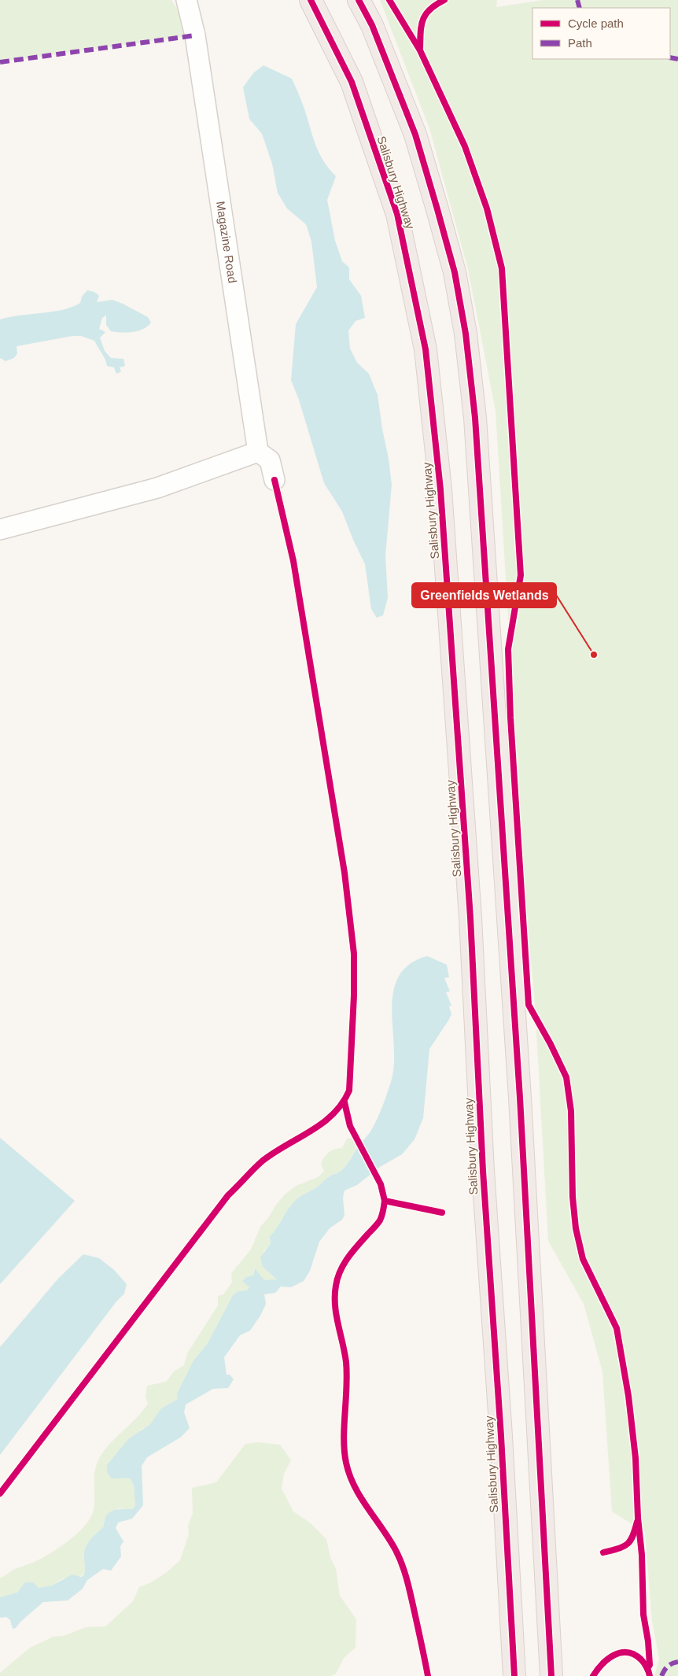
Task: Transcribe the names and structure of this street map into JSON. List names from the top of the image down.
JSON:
{
  "streets": {
    "highway": ["Salisbury Highway"],
    "street": ["Magazine Road"]
  },
  "places": ["Greenfields Wetlands"],
  "legend": ["Cycle path", "Path"]
}
